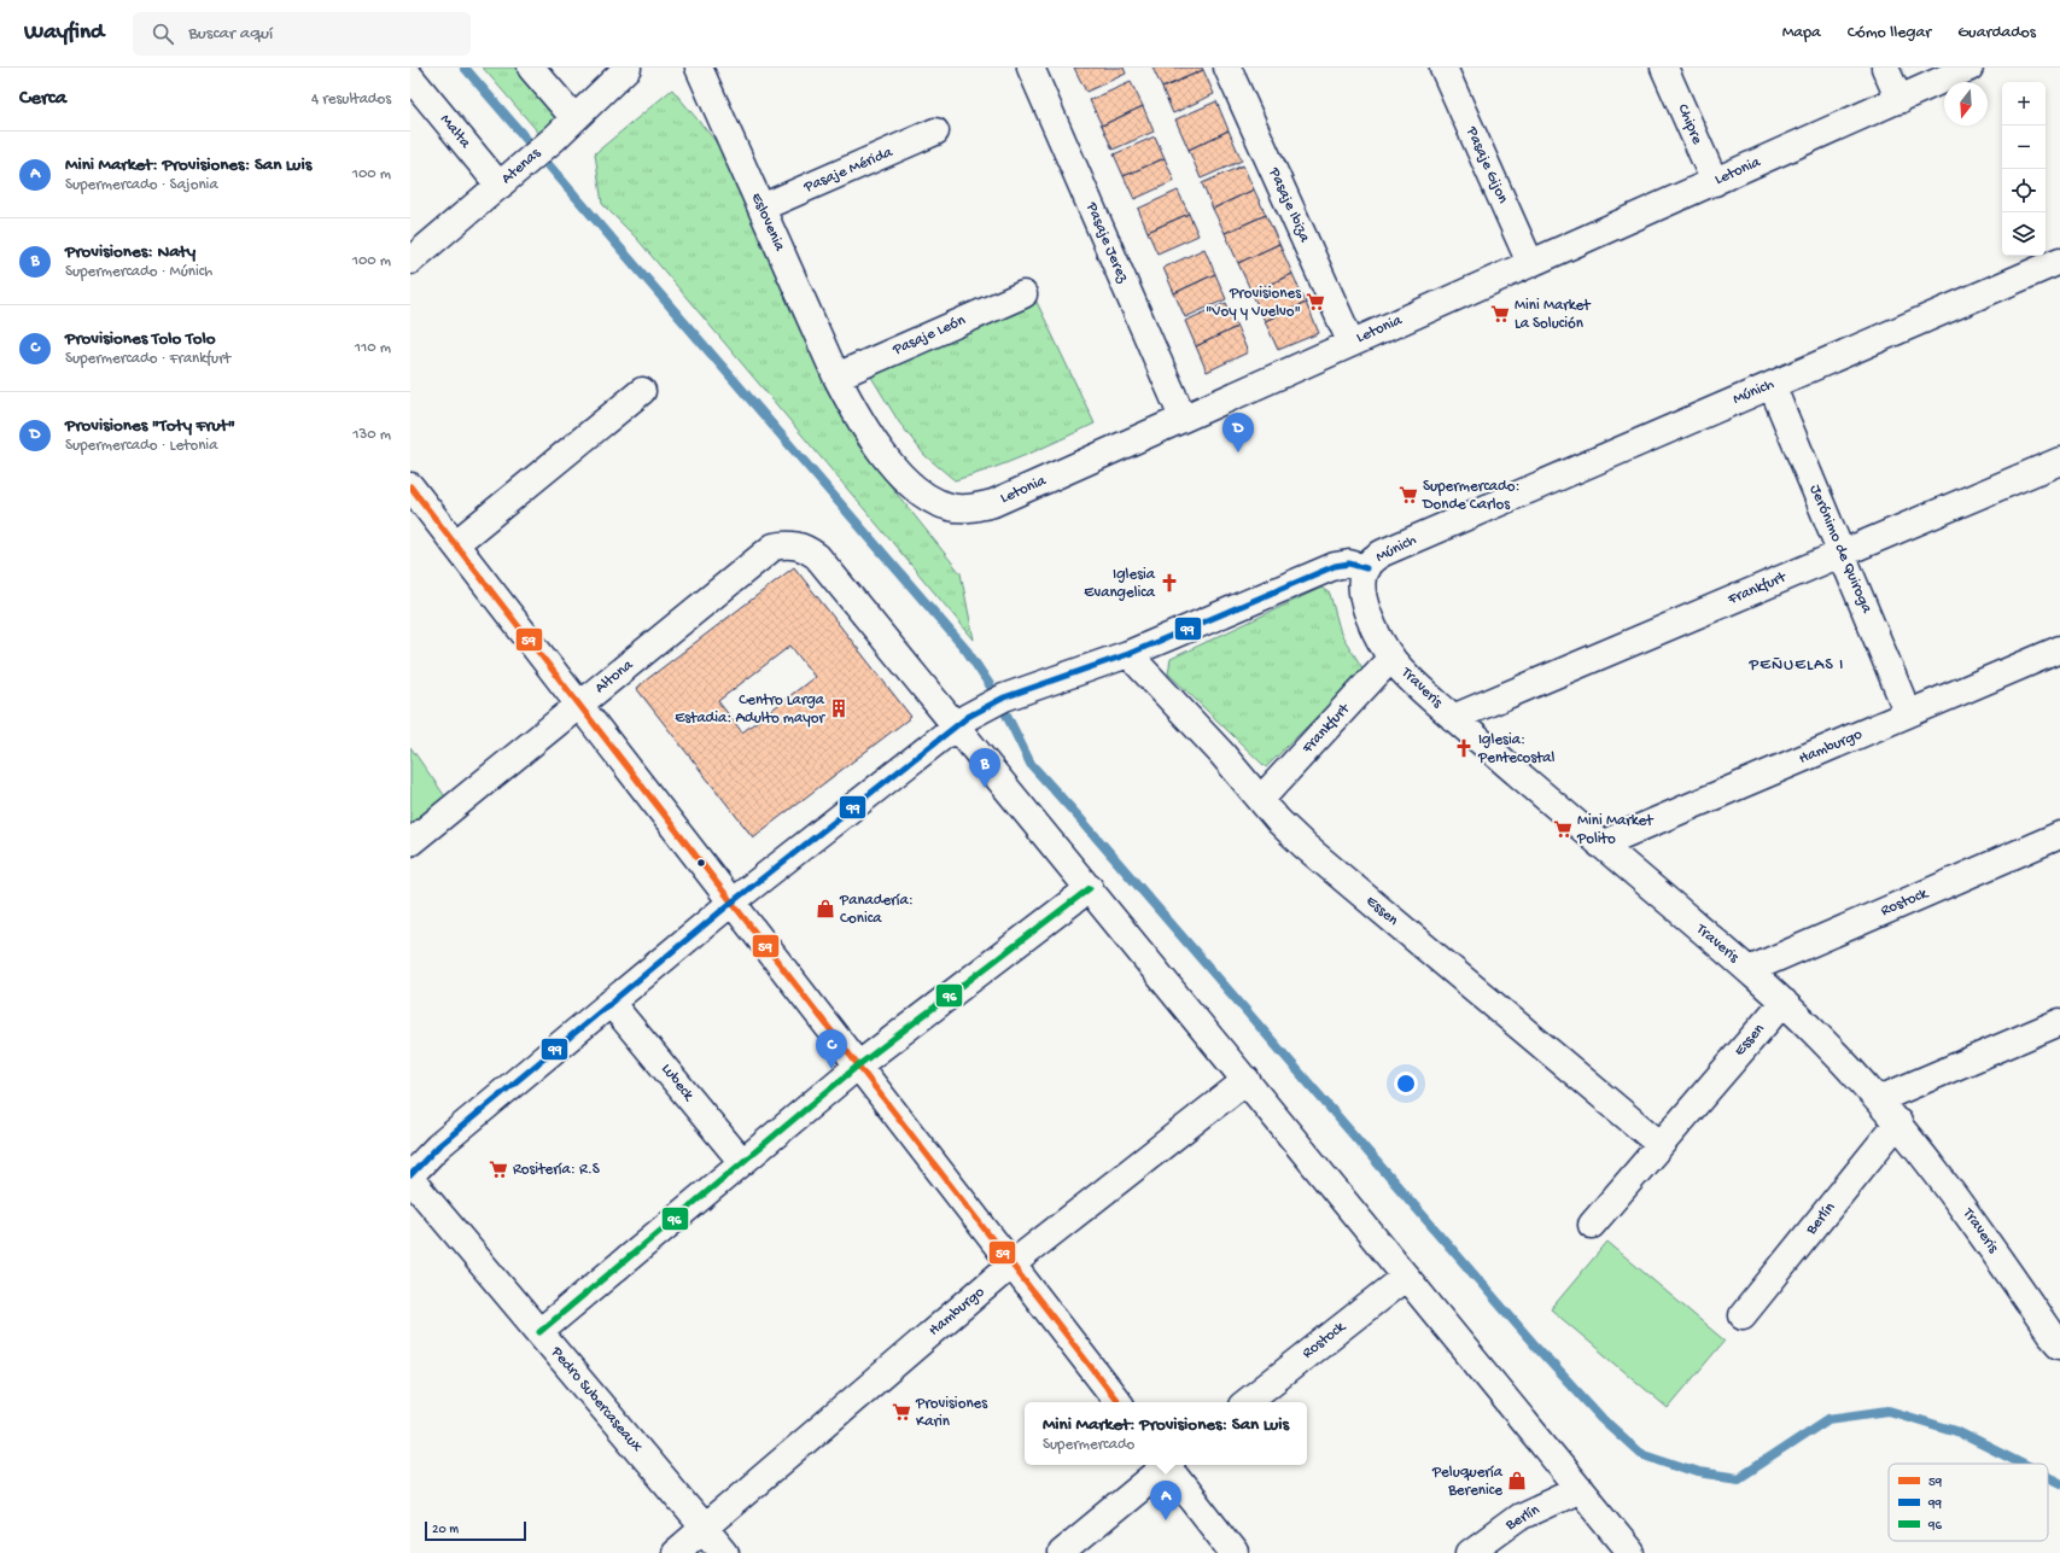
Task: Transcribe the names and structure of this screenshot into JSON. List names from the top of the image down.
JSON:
{
  "streets": {
    "street": [
      "Chipre",
      "Malta",
      "Pasaje Gijon",
      "Atenas",
      "Pasaje Mérida",
      "Letonia",
      "Pasaje Ibiza",
      "Eslovenia",
      "Pasaje Jerez",
      "Pasaje León",
      "Múnich",
      "Jerónimo de Quiroga",
      "Frankfurt",
      "Altona",
      "Traveris",
      "Hamburgo",
      "Rostock",
      "Essen",
      "Lubeck",
      "Berlín",
      "Pedro Subercaseaux"
    ]
  },
  "crossings": [
    ["Chipre", "Letonia"],
    ["Malta", "Atenas"],
    ["Pasaje Gijon", "Letonia"],
    ["Pasaje Mérida", "Eslovenia"],
    ["Letonia", "Pasaje Ibiza"],
    ["Letonia", "Eslovenia"],
    ["Letonia", "Pasaje Jerez"],
    ["Letonia", "Pasaje León"],
    ["Eslovenia", "Pasaje León"],
    ["Múnich", "Jerónimo de Quiroga"],
    ["Múnich", "Altona"],
    ["Múnich", "Traveris"],
    ["Múnich", "Essen"],
    ["Múnich", "Lubeck"],
    ["Múnich", "Pedro Subercaseaux"],
    ["Jerónimo de Quiroga", "Frankfurt"],
    ["Jerónimo de Quiroga", "Hamburgo"],
    ["Frankfurt", "Traveris"],
    ["Frankfurt", "Essen"],
    ["Traveris", "Hamburgo"],
    ["Traveris", "Rostock"],
    ["Traveris", "Essen"],
    ["Traveris", "Berlín"],
    ["Hamburgo", "Pedro Subercaseaux"]
  ],
  "districts": ["PEÑUELAS I"],
  "places": {
    "supermarket": [
      "Provisiones \"Voy y Vuelvo\"",
      "Mini Market La Solución",
      "Supermercado: Donde Carlos",
      "Mini Market Polito",
      "Rositería: R.S",
      "Provisiones Karin"
    ],
    "church": ["Iglesia Evangelica", "Iglesia: Pentecostal"],
    "building": ["Centro Larga Estadia: Adulto mayor"],
    "shop": ["Panadería: Conica", "Peluquería Berenice"]
  },
  "lines": ["transit line 59", "transit line 99", "transit line 96"],
  "legend": ["59", "99", "96"],
  "scale_bar": "20 m",
  "north": "bottom",
  "page": {
    "header": "Wayfind",
    "search": "Buscar aquí",
    "nav": ["Mapa", "Cómo llegar", "Guardados"],
    "heading": ["Cerca", "4 resultados"],
    "map_buttons": ["+", "−"],
    "list": [
      {
        "mark": "A",
        "name": "Mini Market: Provisiones: San Luis",
        "note": "Supermercado · Sajonia",
        "value": "100 m"
      },
      {
        "mark": "B",
        "name": "Provisiones: Naty",
        "note": "Supermercado · Múnich",
        "value": "100 m"
      },
      {
        "mark": "C",
        "name": "Provisiones Tolo Tolo",
        "note": "Supermercado · Frankfurt",
        "value": "110 m"
      },
      {
        "mark": "D",
        "name": "Provisiones \"Toty Frut\"",
        "note": "Supermercado · Letonia",
        "value": "130 m"
      }
    ],
    "pins": [
      "D",
      "B",
      "C",
      "A"
    ],
    "popup": ["Mini Market: Provisiones: San Luis", "Supermercado"],
    "scale": "20 m"
  }
}
